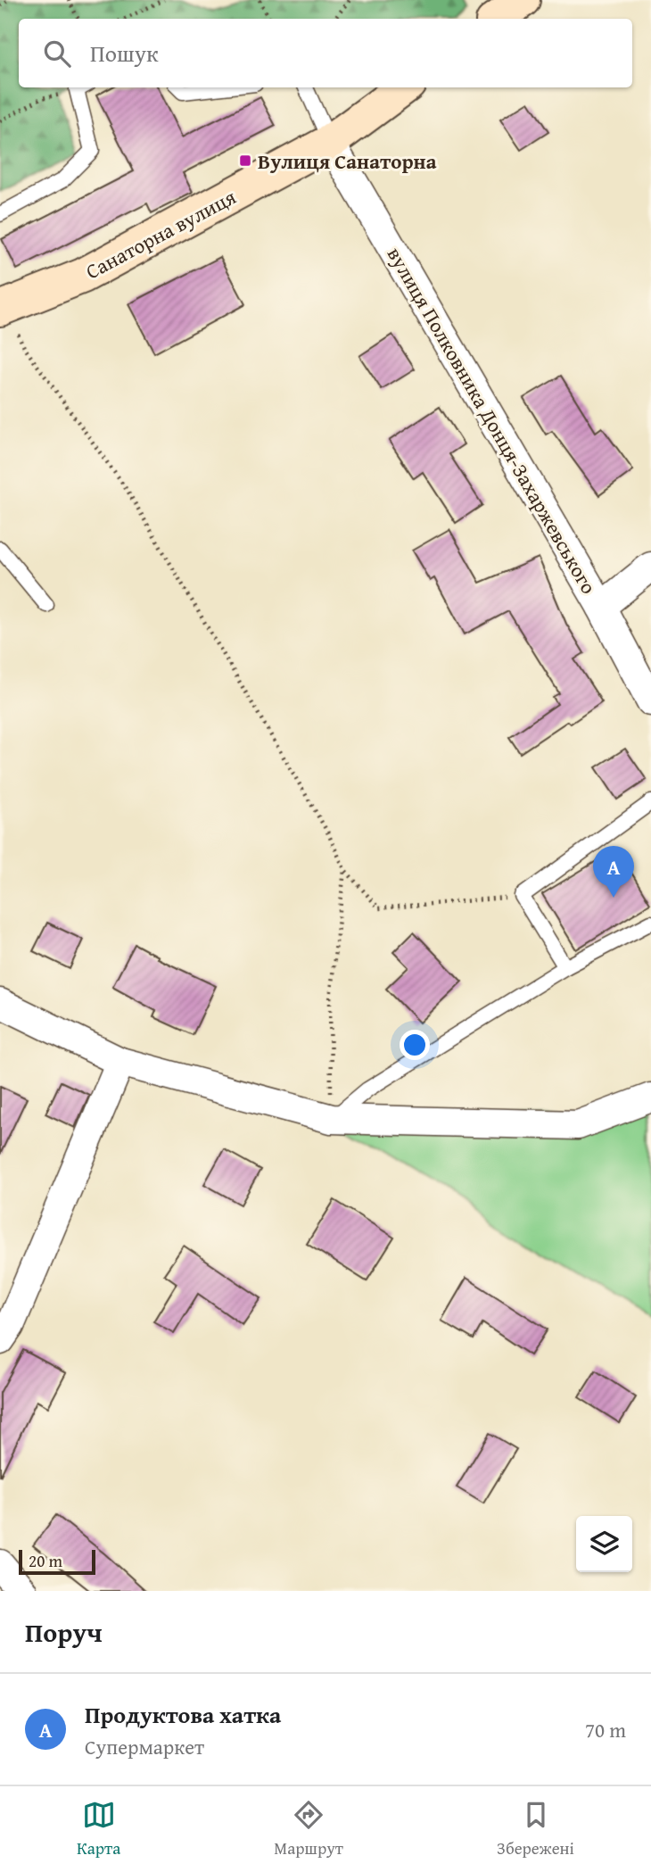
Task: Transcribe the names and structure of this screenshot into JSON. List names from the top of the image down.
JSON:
{
  "streets": {
    "main road": ["Санаторна вулиця"],
    "street": ["вулиця Полковника Донця-Захаржевського"]
  },
  "crossings": [
    ["Санаторна вулиця", "вулиця Полковника Донця-Захаржевського"]
  ],
  "places": {
    "transit": ["Вулиця Санаторна"]
  },
  "scale_bar": "20 m",
  "page": {
    "search": "Пошук",
    "pins": "A",
    "scale": "20 m",
    "heading": "Поруч",
    "list": [
      {
        "mark": "A",
        "name": "Продуктова хатка",
        "note": "Супермаркет",
        "value": "70 m"
      }
    ],
    "nav": ["Карта", "Маршрут", "Збережені"]
  }
}
